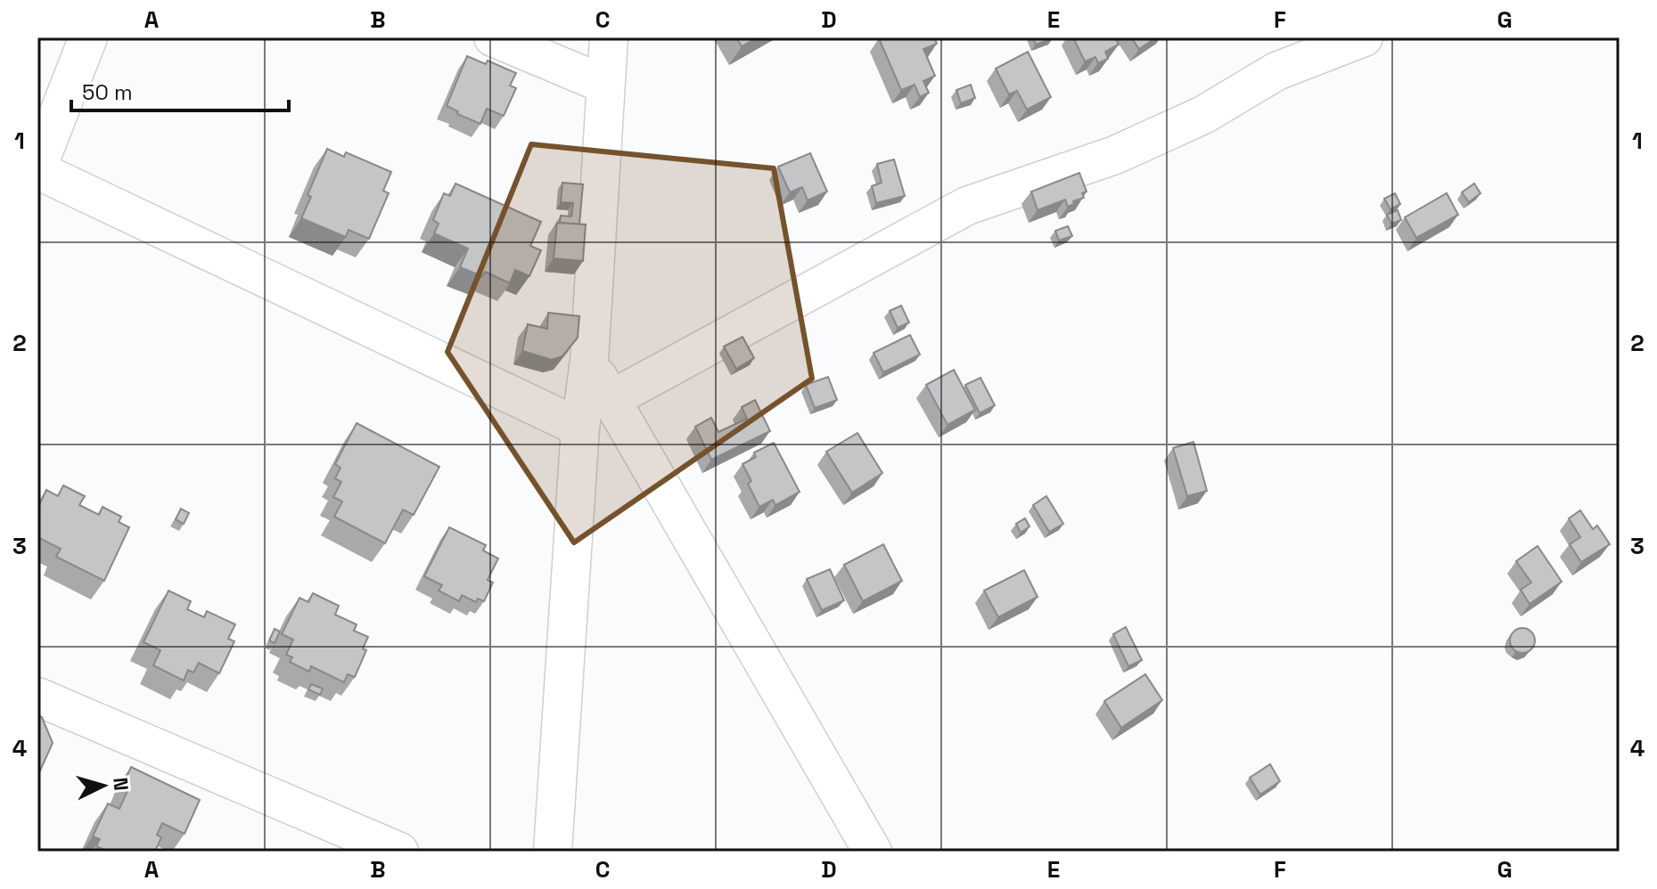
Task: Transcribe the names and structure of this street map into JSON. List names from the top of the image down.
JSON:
{
  "scale_bar": "50 m",
  "north": "right",
  "grid": {
    "columns": [
      "A",
      "B",
      "C",
      "D",
      "E",
      "F",
      "G"
    ],
    "rows": [
      "1",
      "2",
      "3",
      "4"
    ]
  }
}
